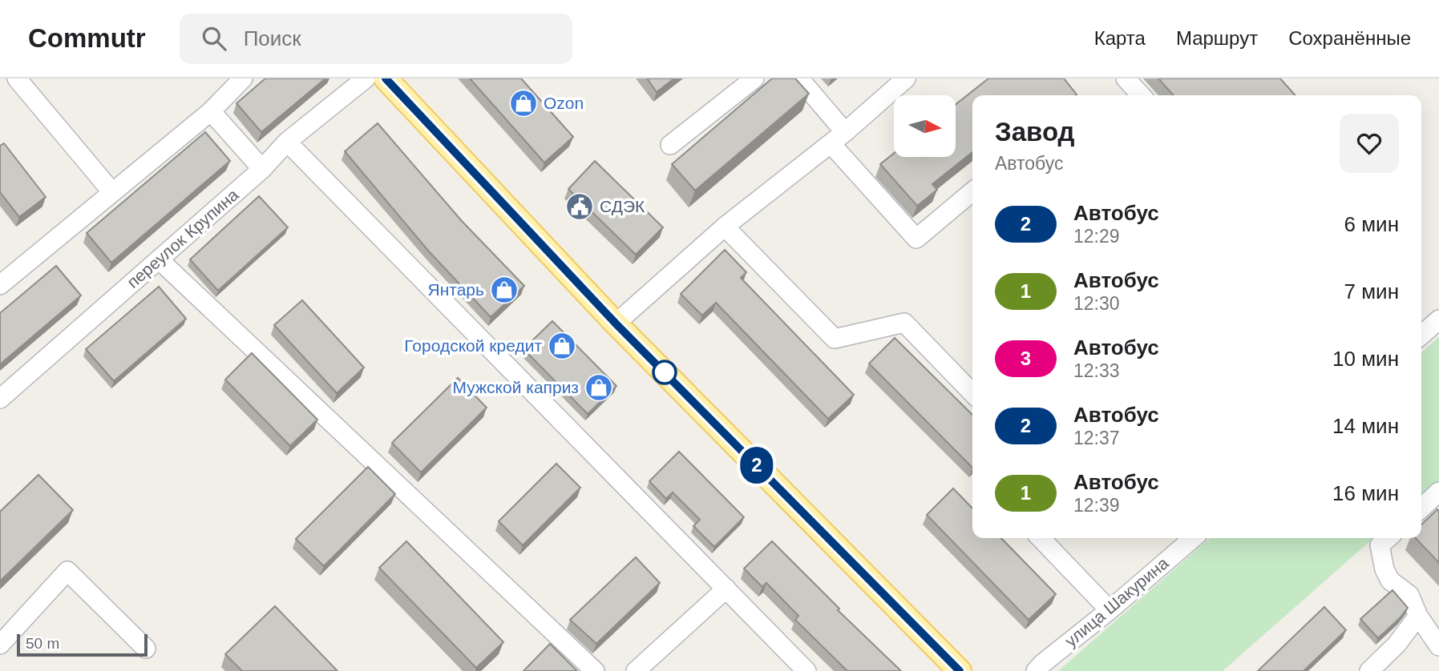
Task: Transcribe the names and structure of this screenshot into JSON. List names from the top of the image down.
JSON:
{
  "streets": {
    "street": ["переулок Крупина", "улица Шакурина"]
  },
  "places": {
    "shop": [
      "Ozon",
      "Янтарь",
      "Городской кредит",
      "Мужской каприз"
    ],
    "public building": ["СДЭК"]
  },
  "lines": ["bus line 2"],
  "scale_bar": "50 m",
  "north": "right",
  "page": {
    "header": "Commutr",
    "search": "Поиск",
    "nav": ["Карта", "Маршрут", "Сохранённые"],
    "on_map": "2",
    "heading": ["Завод", "Автобус"],
    "list": [
      {
        "mark": "2",
        "name": "Автобус",
        "note": "12:29",
        "value": "6 мин"
      },
      {
        "mark": "1",
        "name": "Автобус",
        "note": "12:30",
        "value": "7 мин"
      },
      {
        "mark": "3",
        "name": "Автобус",
        "note": "12:33",
        "value": "10 мин"
      },
      {
        "mark": "2",
        "name": "Автобус",
        "note": "12:37",
        "value": "14 мин"
      },
      {
        "mark": "1",
        "name": "Автобус",
        "note": "12:39",
        "value": "16 мин"
      }
    ],
    "scale": "50 m"
  }
}
